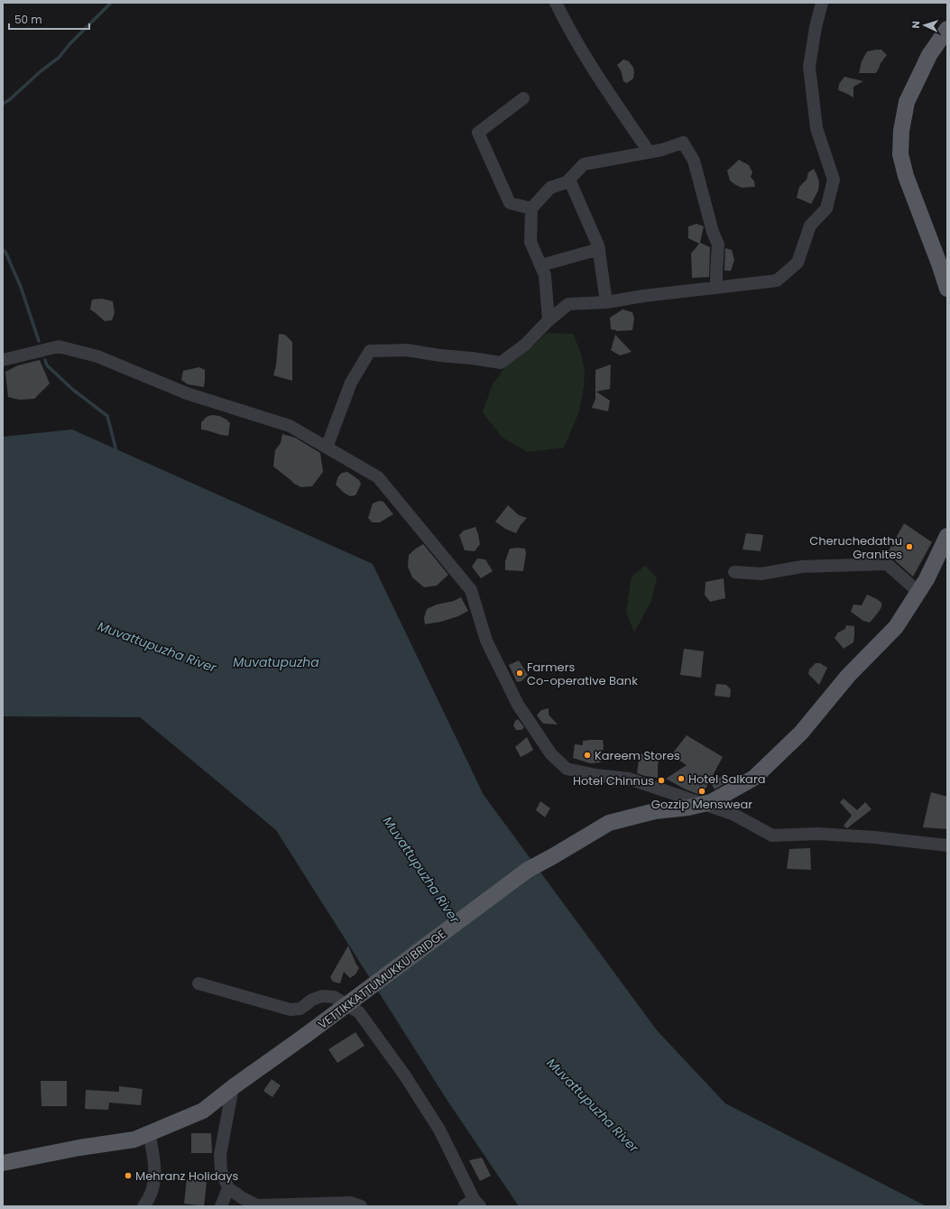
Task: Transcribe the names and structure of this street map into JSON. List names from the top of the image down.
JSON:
{
  "streets": {
    "main road": ["VETTIKKATTUMUKKU BRIDGE"]
  },
  "water": ["Muvattupuzha River", "Muvatupuzha"],
  "places": [
    "Cheruchedathu Granites",
    "Farmers Co-operative Bank",
    "Kareem Stores",
    "Hotel Salkara",
    "Hotel Chinnus",
    "Gozzip Menswear",
    "Mehranz Holidays"
  ],
  "scale_bar": "50 m",
  "north": "left"
}
